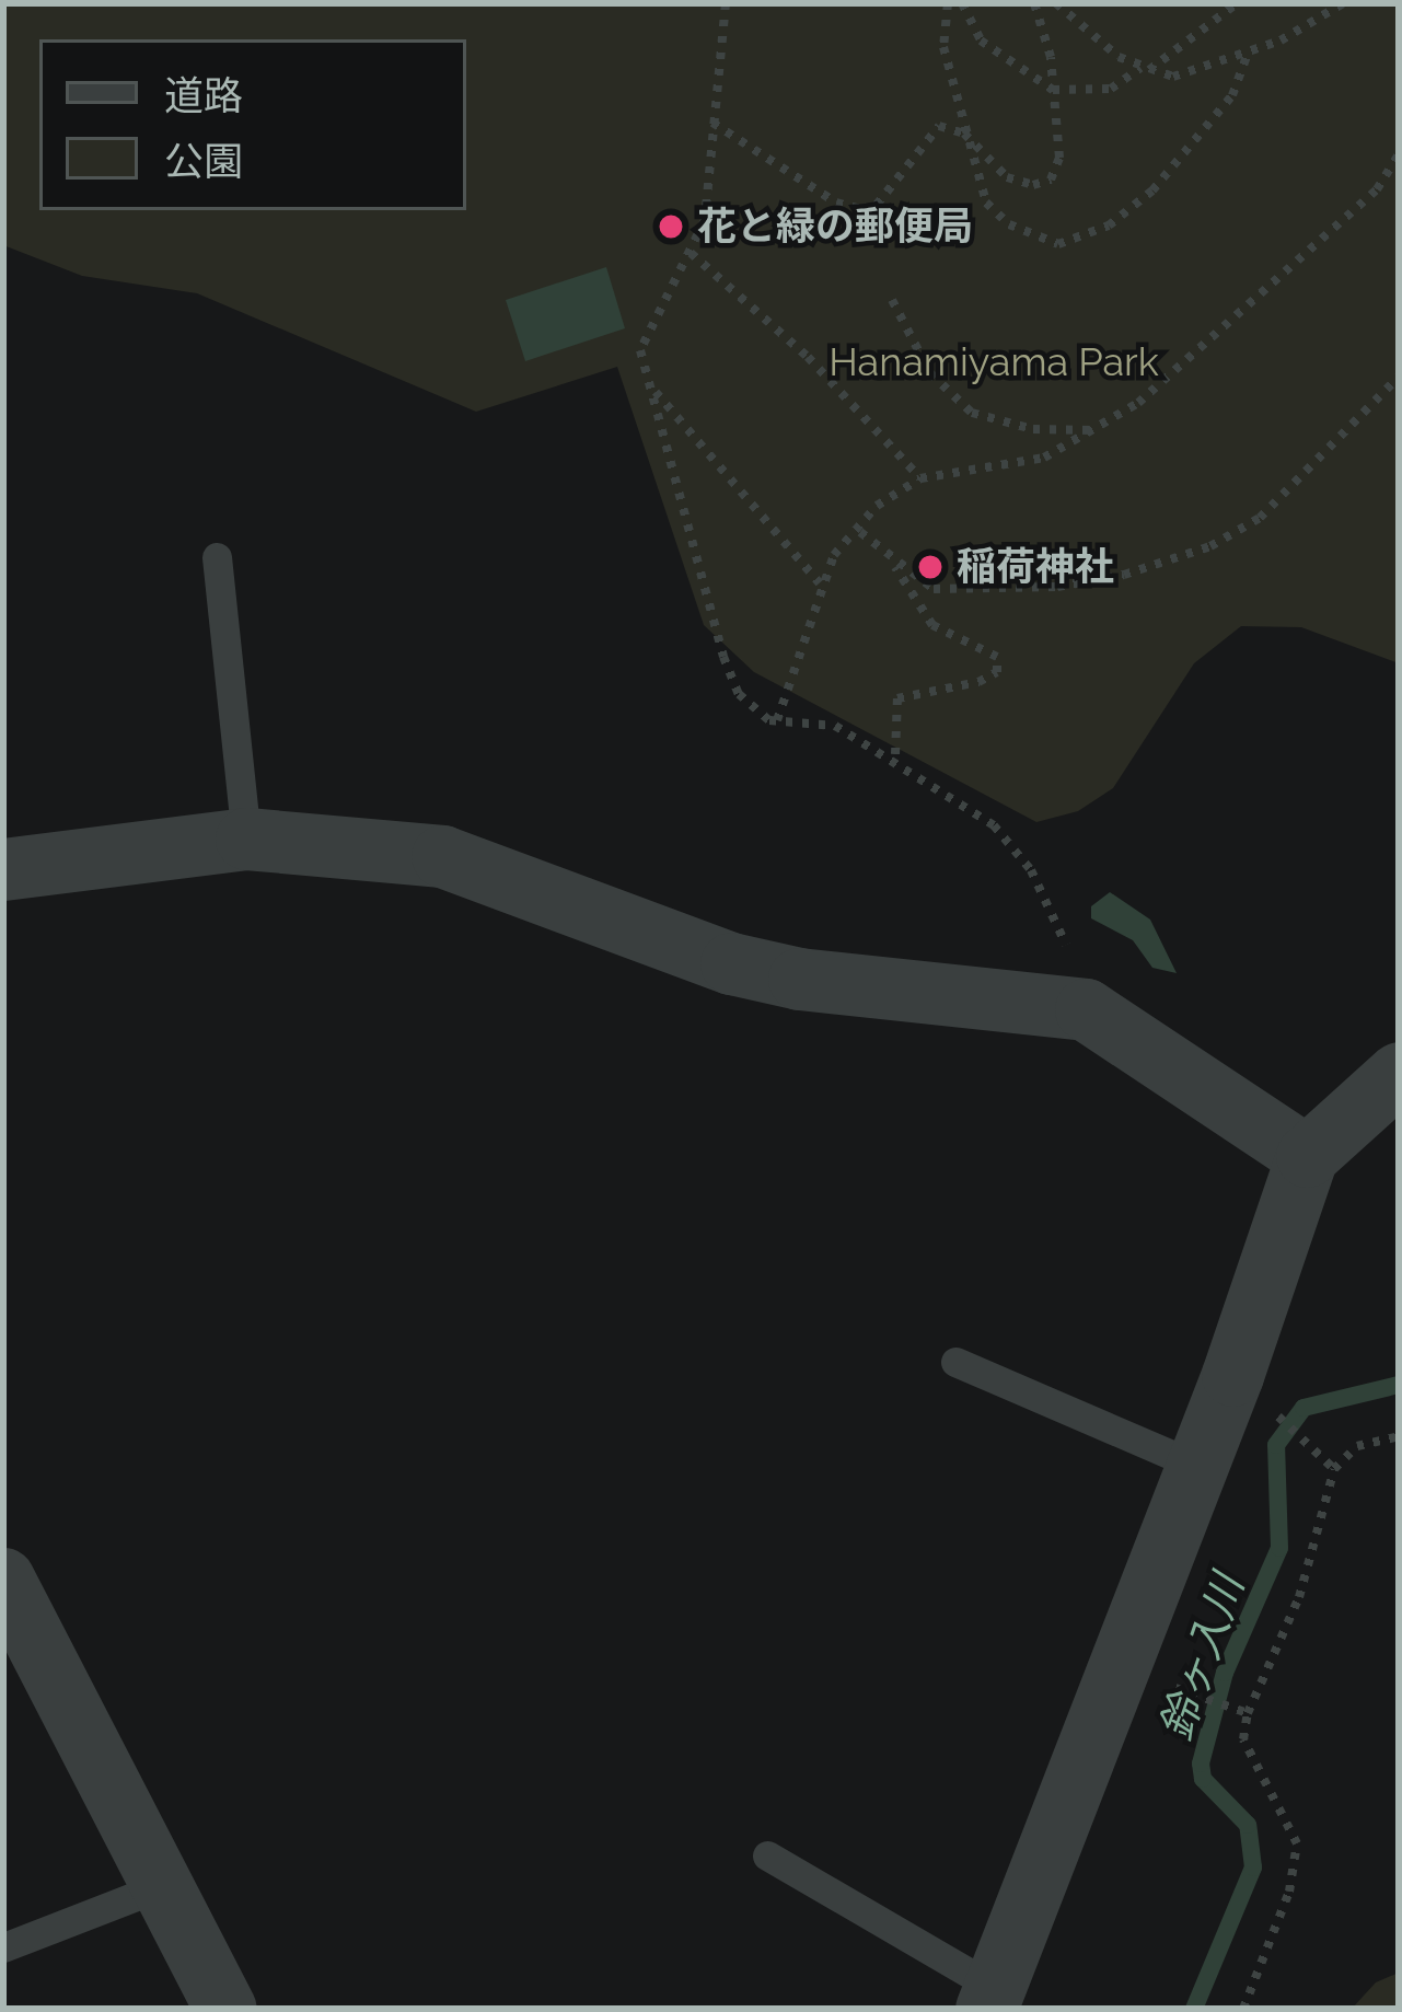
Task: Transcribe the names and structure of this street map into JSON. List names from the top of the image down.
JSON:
{
  "water": ["鈴ヶ入川"],
  "parks": ["Hanamiyama Park"],
  "places": ["花と緑の郵便局", "稲荷神社"],
  "legend": ["道路", "公園"]
}
